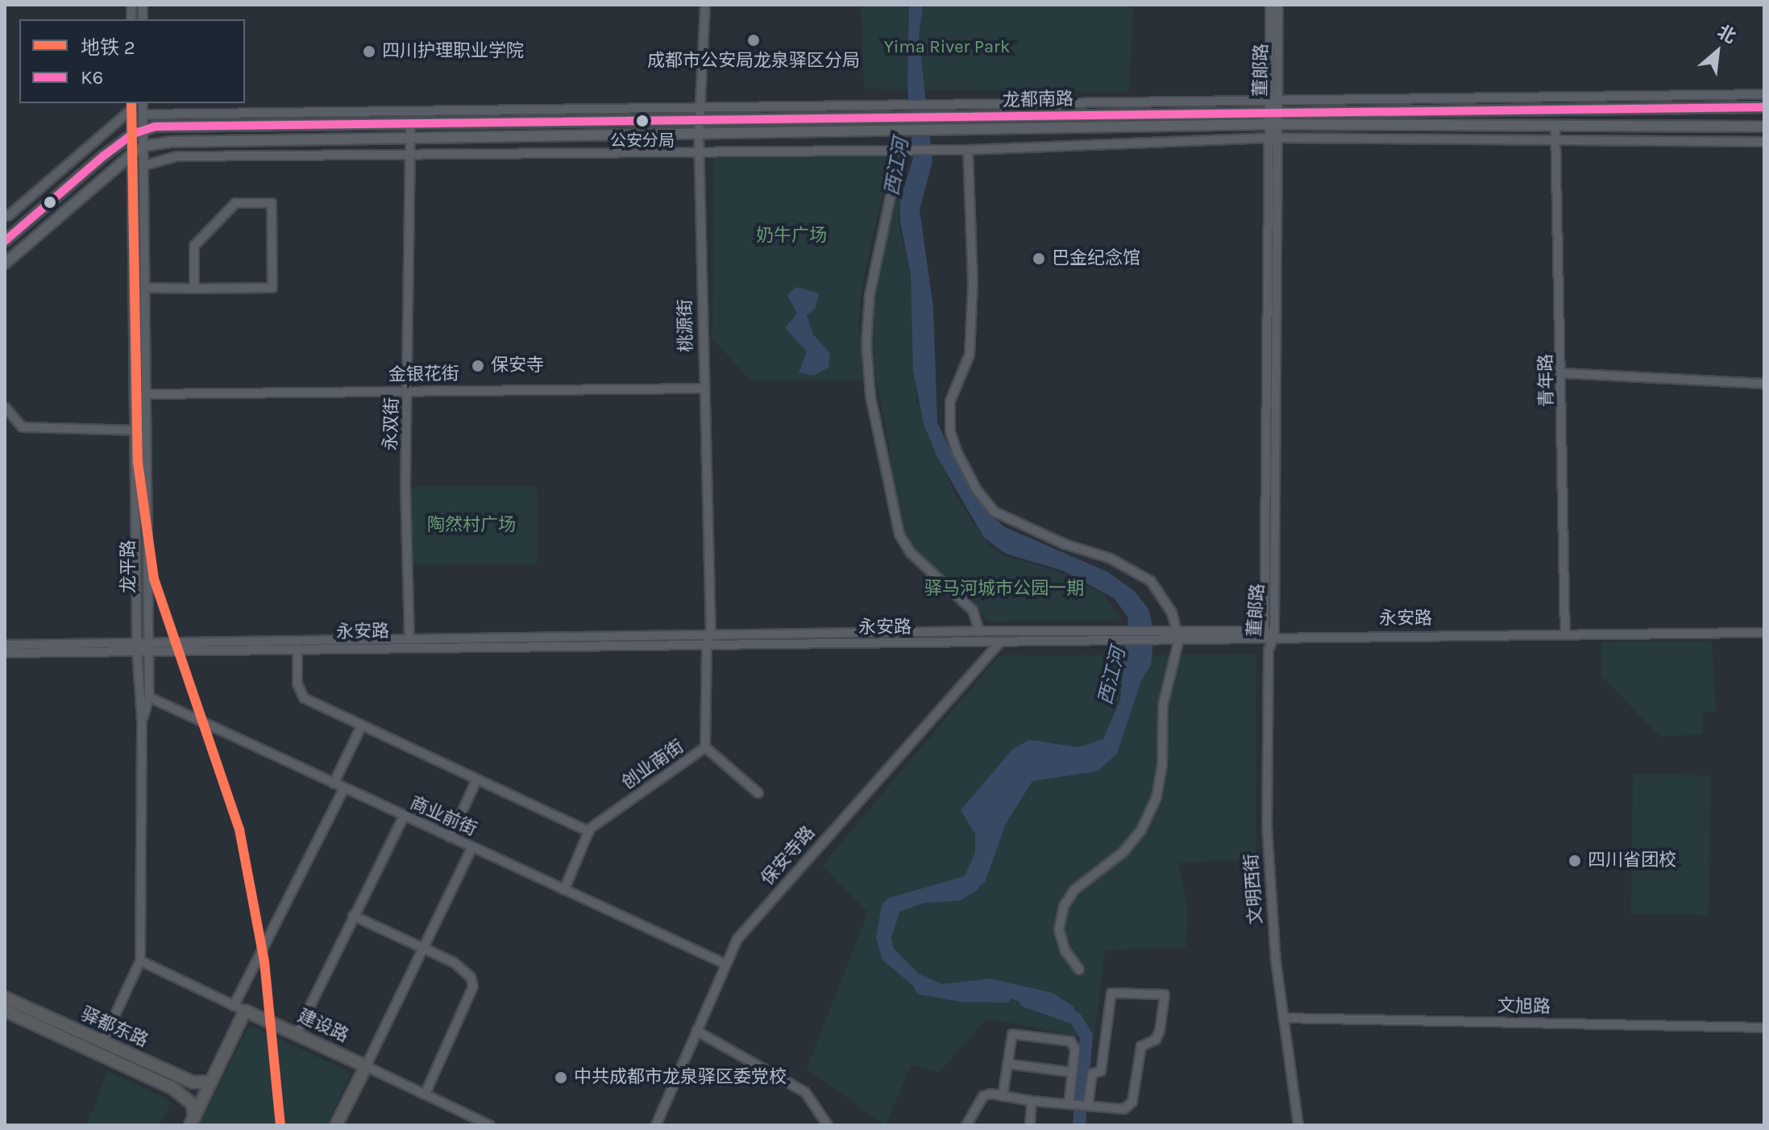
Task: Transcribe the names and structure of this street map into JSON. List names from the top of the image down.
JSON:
{
  "streets": {
    "highway": ["建设路", "驿都东路"],
    "main road": ["龙都南路"],
    "street": [
      "董郞路",
      "桃源街",
      "金银花街",
      "青年路",
      "永双街",
      "龙平路",
      "永安路",
      "创业南街",
      "商业前街",
      "保安寺路",
      "文明西街",
      "文旭路"
    ]
  },
  "crossings": [
    ["董郞路", "龙都南路"],
    ["董郞路", "永安路"],
    ["董郞路", "文明西街"],
    ["龙都南路", "桃源街"],
    ["龙都南路", "青年路"],
    ["龙都南路", "永双街"],
    ["龙都南路", "龙平路"],
    ["桃源街", "金银花街"],
    ["桃源街", "永安路"],
    ["桃源街", "创业南街"],
    ["金银花街", "永双街"],
    ["金银花街", "龙平路"],
    ["青年路", "永安路"],
    ["永双街", "永安路"],
    ["龙平路", "永安路"],
    ["龙平路", "商业前街"],
    ["龙平路", "建设路"],
    ["龙平路", "驿都东路"],
    ["永安路", "创业南街"],
    ["永安路", "保安寺路"],
    ["永安路", "文明西街"],
    ["商业前街", "保安寺路"],
    ["文明西街", "文旭路"],
    ["建设路", "驿都东路"]
  ],
  "water": ["西江河"],
  "parks": [
    "Yima River Park",
    "奶牛广场",
    "陶然村广场",
    "驿马河城市公园一期"
  ],
  "places": [
    "成都市公安局龙泉驿区分局",
    "四川护理职业学院",
    "公安分局",
    "巴金纪念馆",
    "保安寺",
    "四川省团校",
    "中共成都市龙泉驿区委党校"
  ],
  "lines": ["metro line 2", "transit line K6"],
  "legend": ["地铁 2", "K6"],
  "north": "top right"
}
